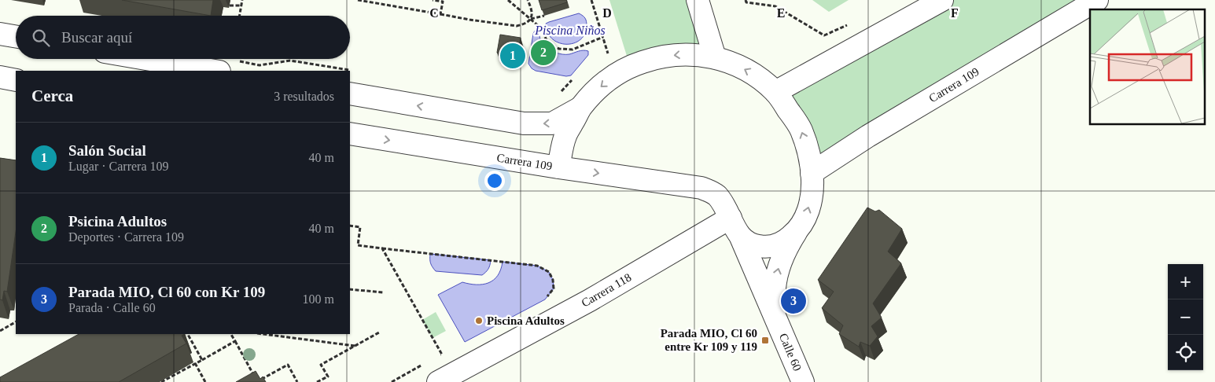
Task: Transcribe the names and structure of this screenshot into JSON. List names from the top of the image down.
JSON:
{
  "streets": {
    "street": ["Carrera 109", "Carrera 118", "Calle 60"]
  },
  "crossings": [
    ["Carrera 109", "Carrera 118"],
    ["Carrera 109", "Calle 60"]
  ],
  "water": ["Piscina Niños"],
  "places": {
    "other": ["Piscina Adultos"],
    "transit": ["Parada MIO, Cl 60 entre Kr 109 y 119"]
  },
  "page": {
    "search": "Buscar aquí",
    "pins": ["2", "1", "3"],
    "heading": ["Cerca", "3 resultados"],
    "list": [
      {
        "mark": "1",
        "name": "Salón Social",
        "note": "Lugar · Carrera 109",
        "value": "40 m"
      },
      {
        "mark": "2",
        "name": "Psicina Adultos",
        "note": "Deportes · Carrera 109",
        "value": "40 m"
      },
      {
        "mark": "3",
        "name": "Parada MIO, Cl 60 con Kr 109",
        "note": "Parada · Calle 60",
        "value": "100 m"
      }
    ],
    "map_buttons": ["+", "−"]
  },
  "grid": {
    "columns": [
      "C",
      "D",
      "E",
      "F"
    ]
  }
}
